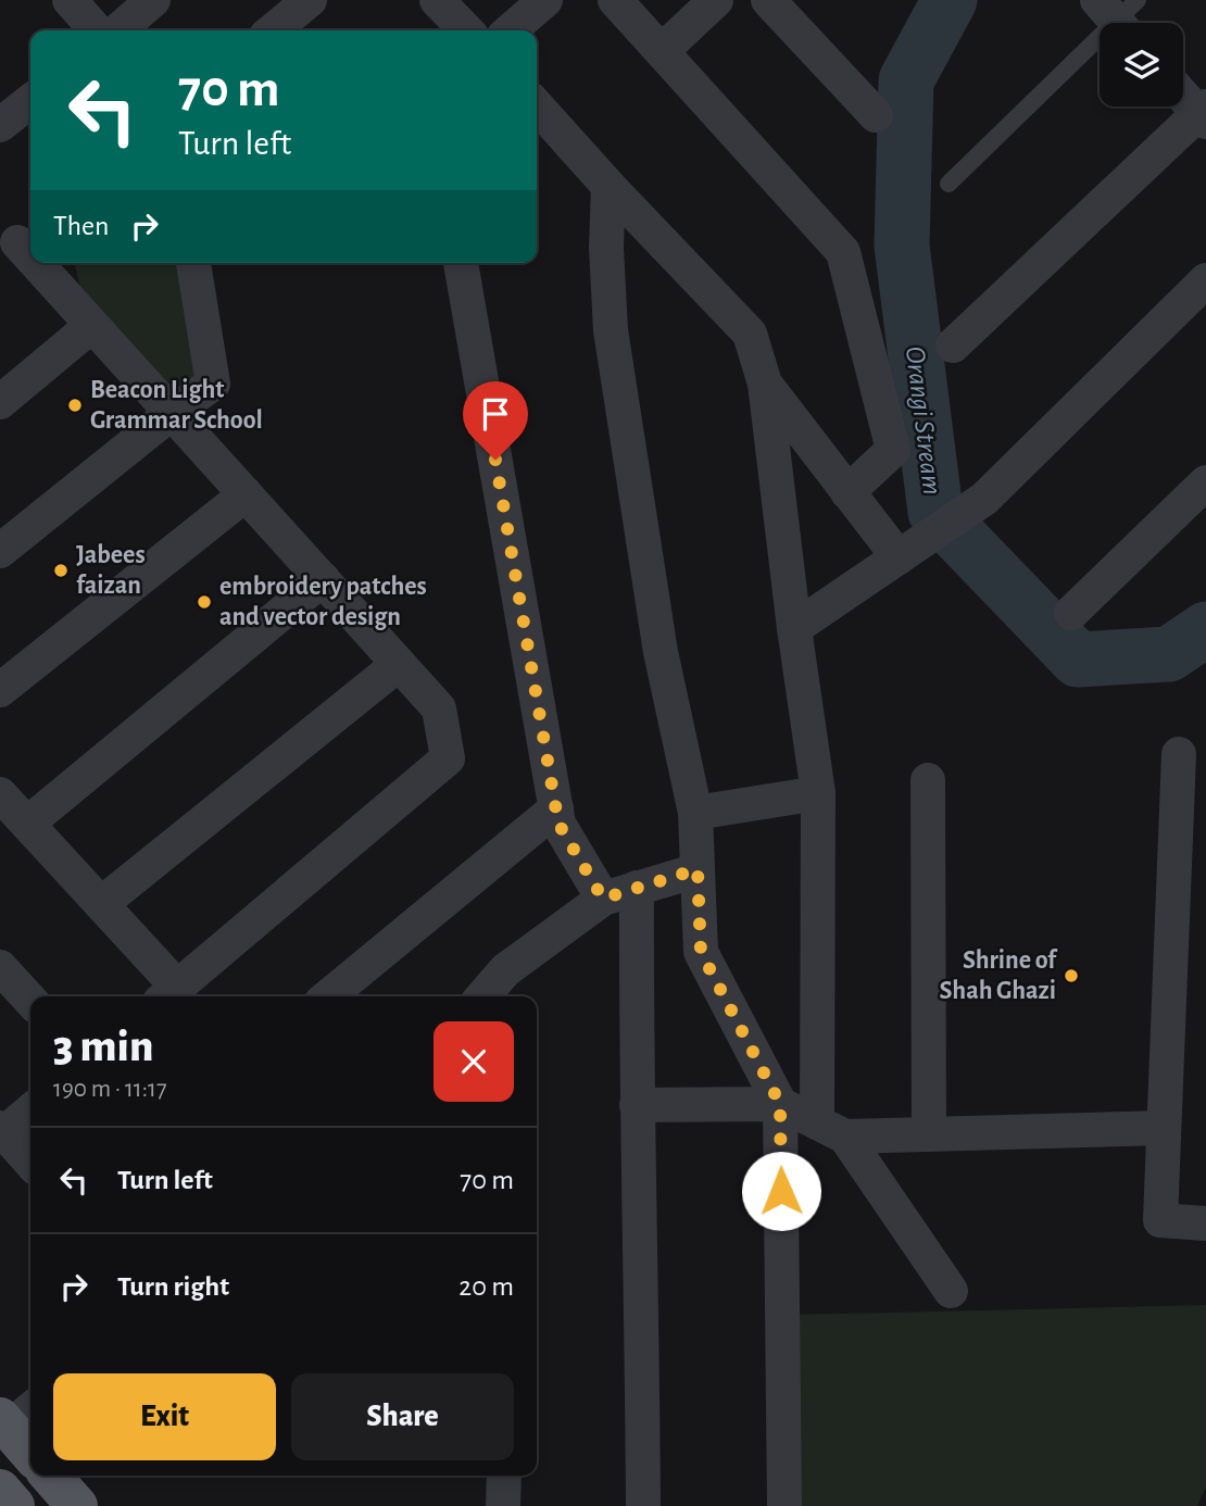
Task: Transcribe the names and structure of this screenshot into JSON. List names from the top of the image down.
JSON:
{
  "water": ["Orangi Stream"],
  "places": [
    "Beacon Light Grammar School",
    "Jabees faizan",
    "embroidery patches and vector design",
    "Shrine of Shah Ghazi"
  ],
  "page": {
    "turn": ["70 m", "Turn left"],
    "then": "Then",
    "heading": ["3 min", "190 m · 11:17"],
    "list": [
      {
        "name": "Turn left",
        "value": "70 m"
      },
      {
        "name": "Turn right",
        "value": "20 m"
      }
    ],
    "buttons": ["Exit", "Share"]
  }
}
